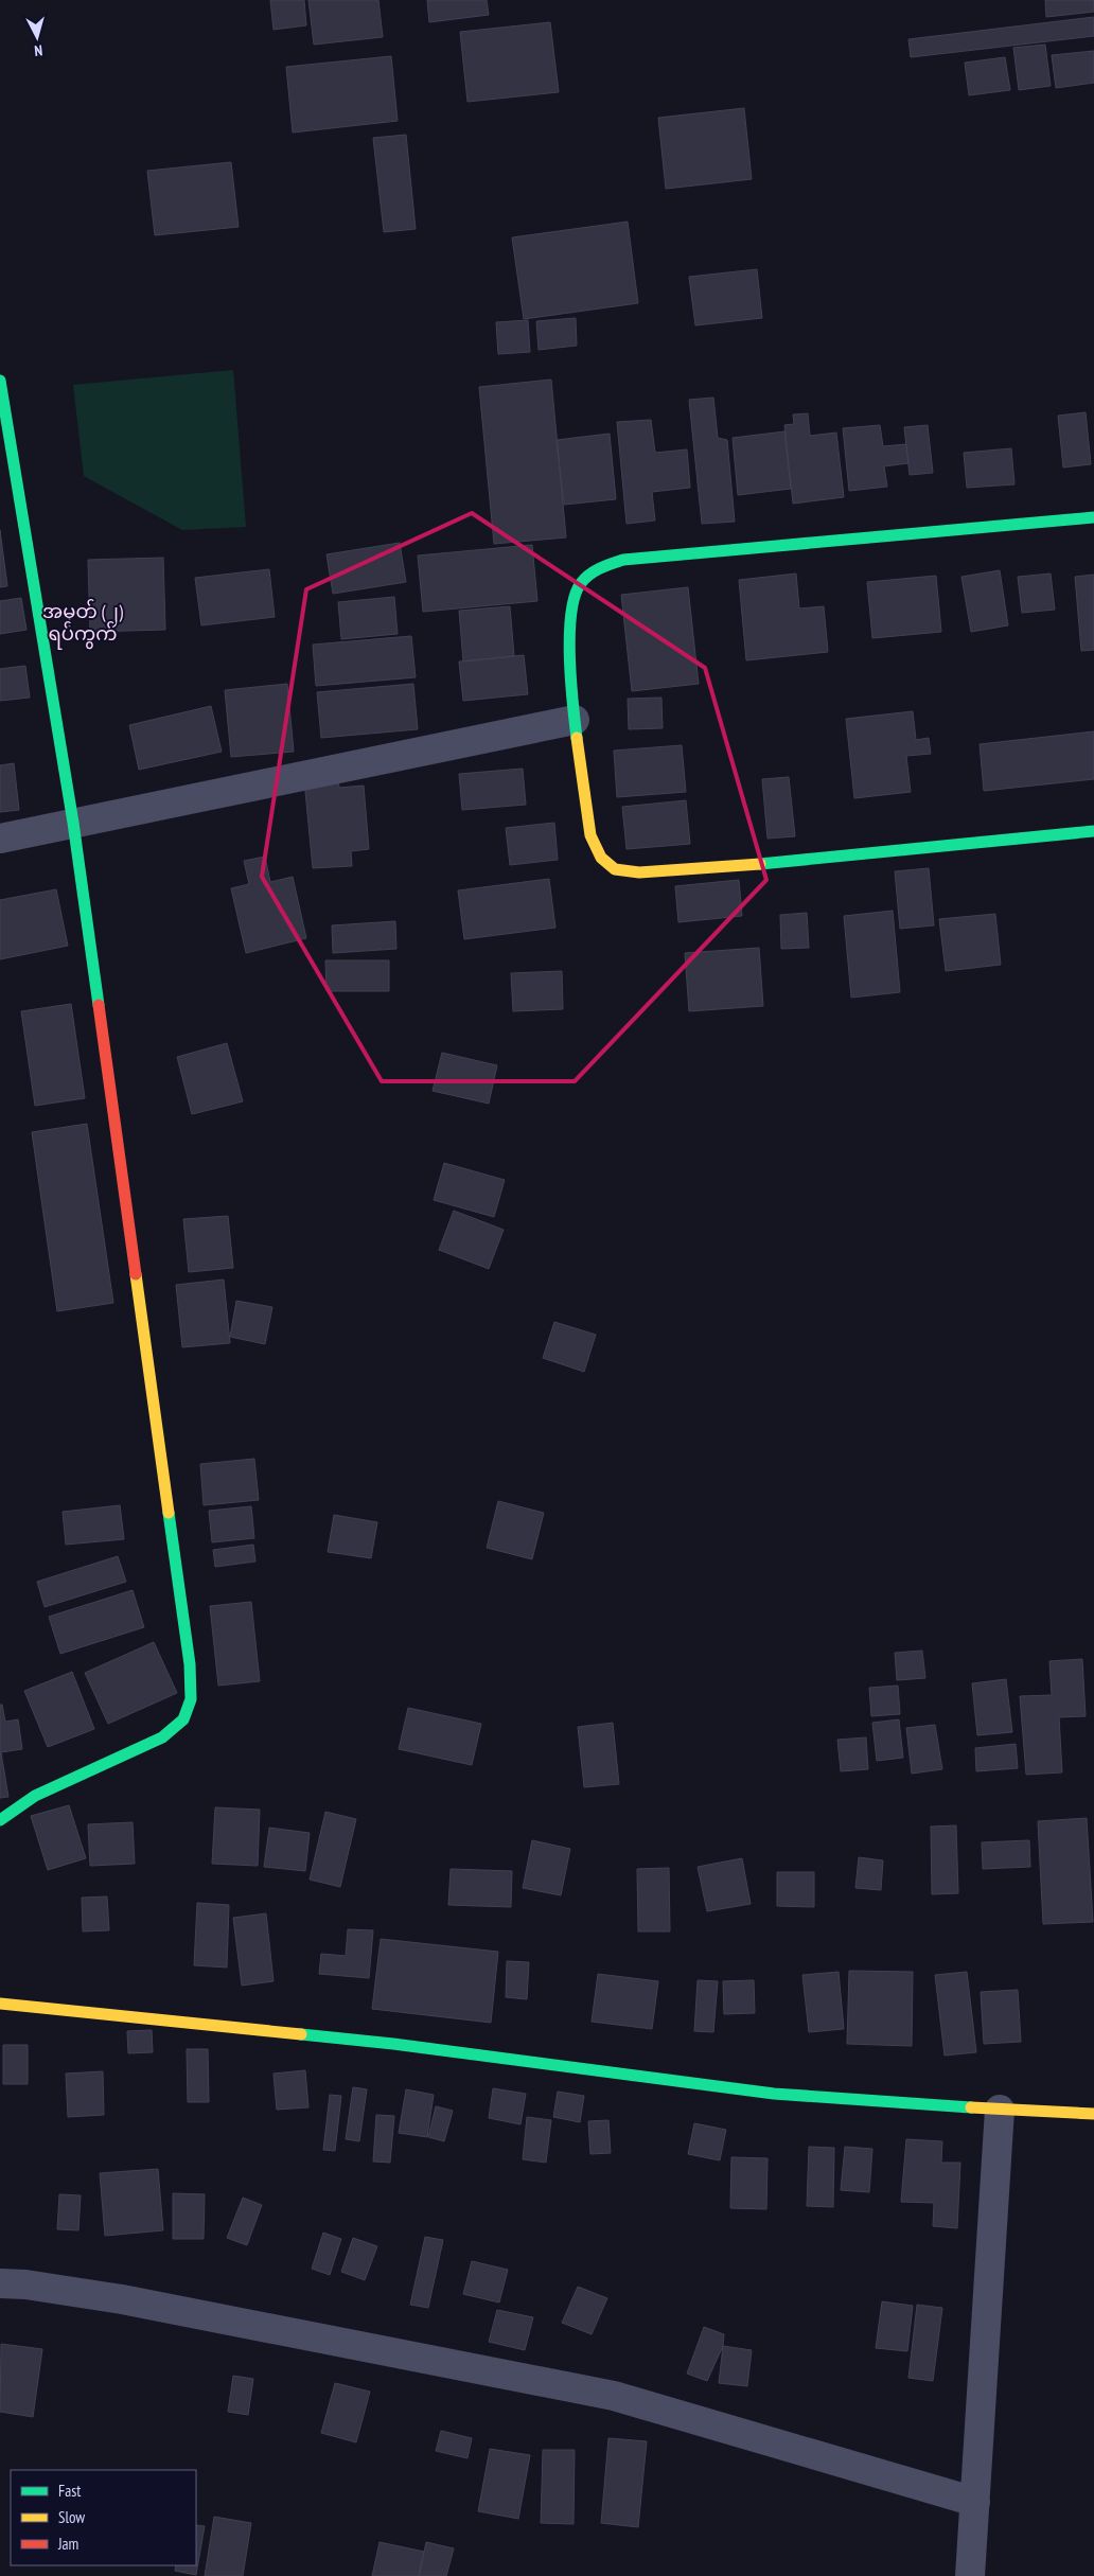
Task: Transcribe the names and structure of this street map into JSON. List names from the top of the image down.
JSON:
{
  "districts": ["အမှတ် (၂) ရပ်ကွက်"],
  "legend": ["Fast", "Slow", "Jam"],
  "north": "bottom"
}
